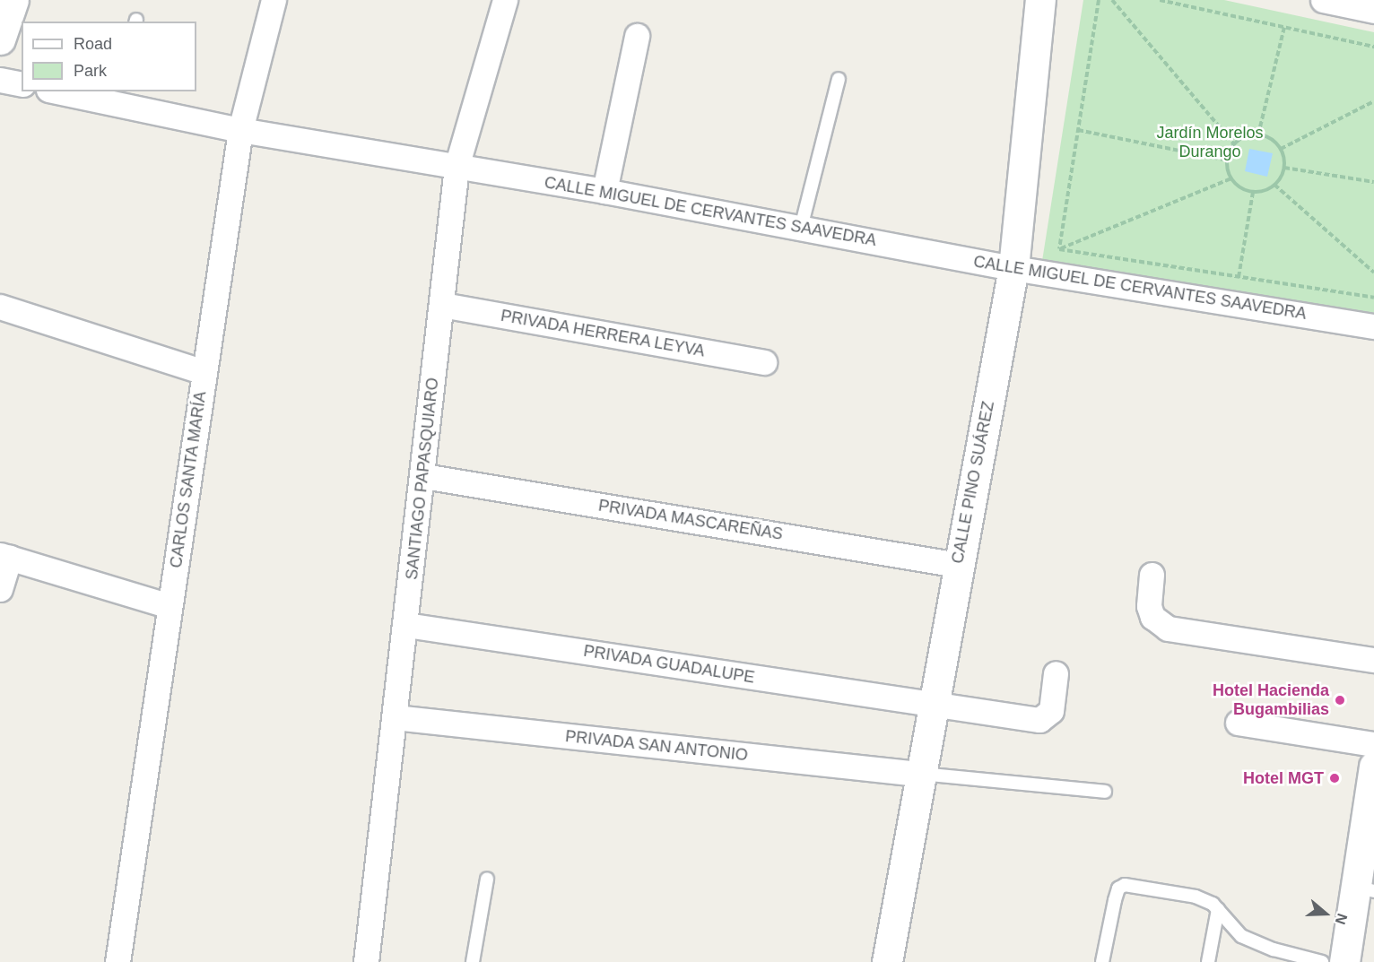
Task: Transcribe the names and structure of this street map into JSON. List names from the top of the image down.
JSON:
{
  "streets": {
    "street": [
      "CALLE MIGUEL DE CERVANTES SAAVEDRA",
      "PRIVADA HERRERA LEYVA",
      "SANTIAGO PAPASQUIARO",
      "CARLOS SANTA MARÍA",
      "CALLE PINO SUÁREZ",
      "PRIVADA MASCAREÑAS",
      "PRIVADA GUADALUPE",
      "PRIVADA SAN ANTONIO"
    ]
  },
  "crossings": [
    ["CALLE MIGUEL DE CERVANTES SAAVEDRA", "SANTIAGO PAPASQUIARO"],
    ["CALLE MIGUEL DE CERVANTES SAAVEDRA", "CARLOS SANTA MARÍA"],
    ["CALLE MIGUEL DE CERVANTES SAAVEDRA", "CALLE PINO SUÁREZ"],
    ["PRIVADA HERRERA LEYVA", "SANTIAGO PAPASQUIARO"],
    ["SANTIAGO PAPASQUIARO", "PRIVADA MASCAREÑAS"],
    ["SANTIAGO PAPASQUIARO", "PRIVADA GUADALUPE"],
    ["SANTIAGO PAPASQUIARO", "PRIVADA SAN ANTONIO"],
    ["CALLE PINO SUÁREZ", "PRIVADA MASCAREÑAS"],
    ["CALLE PINO SUÁREZ", "PRIVADA GUADALUPE"],
    ["CALLE PINO SUÁREZ", "PRIVADA SAN ANTONIO"]
  ],
  "parks": ["Jardín Morelos Durango"],
  "places": ["Hotel Hacienda Bugambilias", "Hotel MGT"],
  "legend": ["Road", "Park"],
  "north": "right"
}
